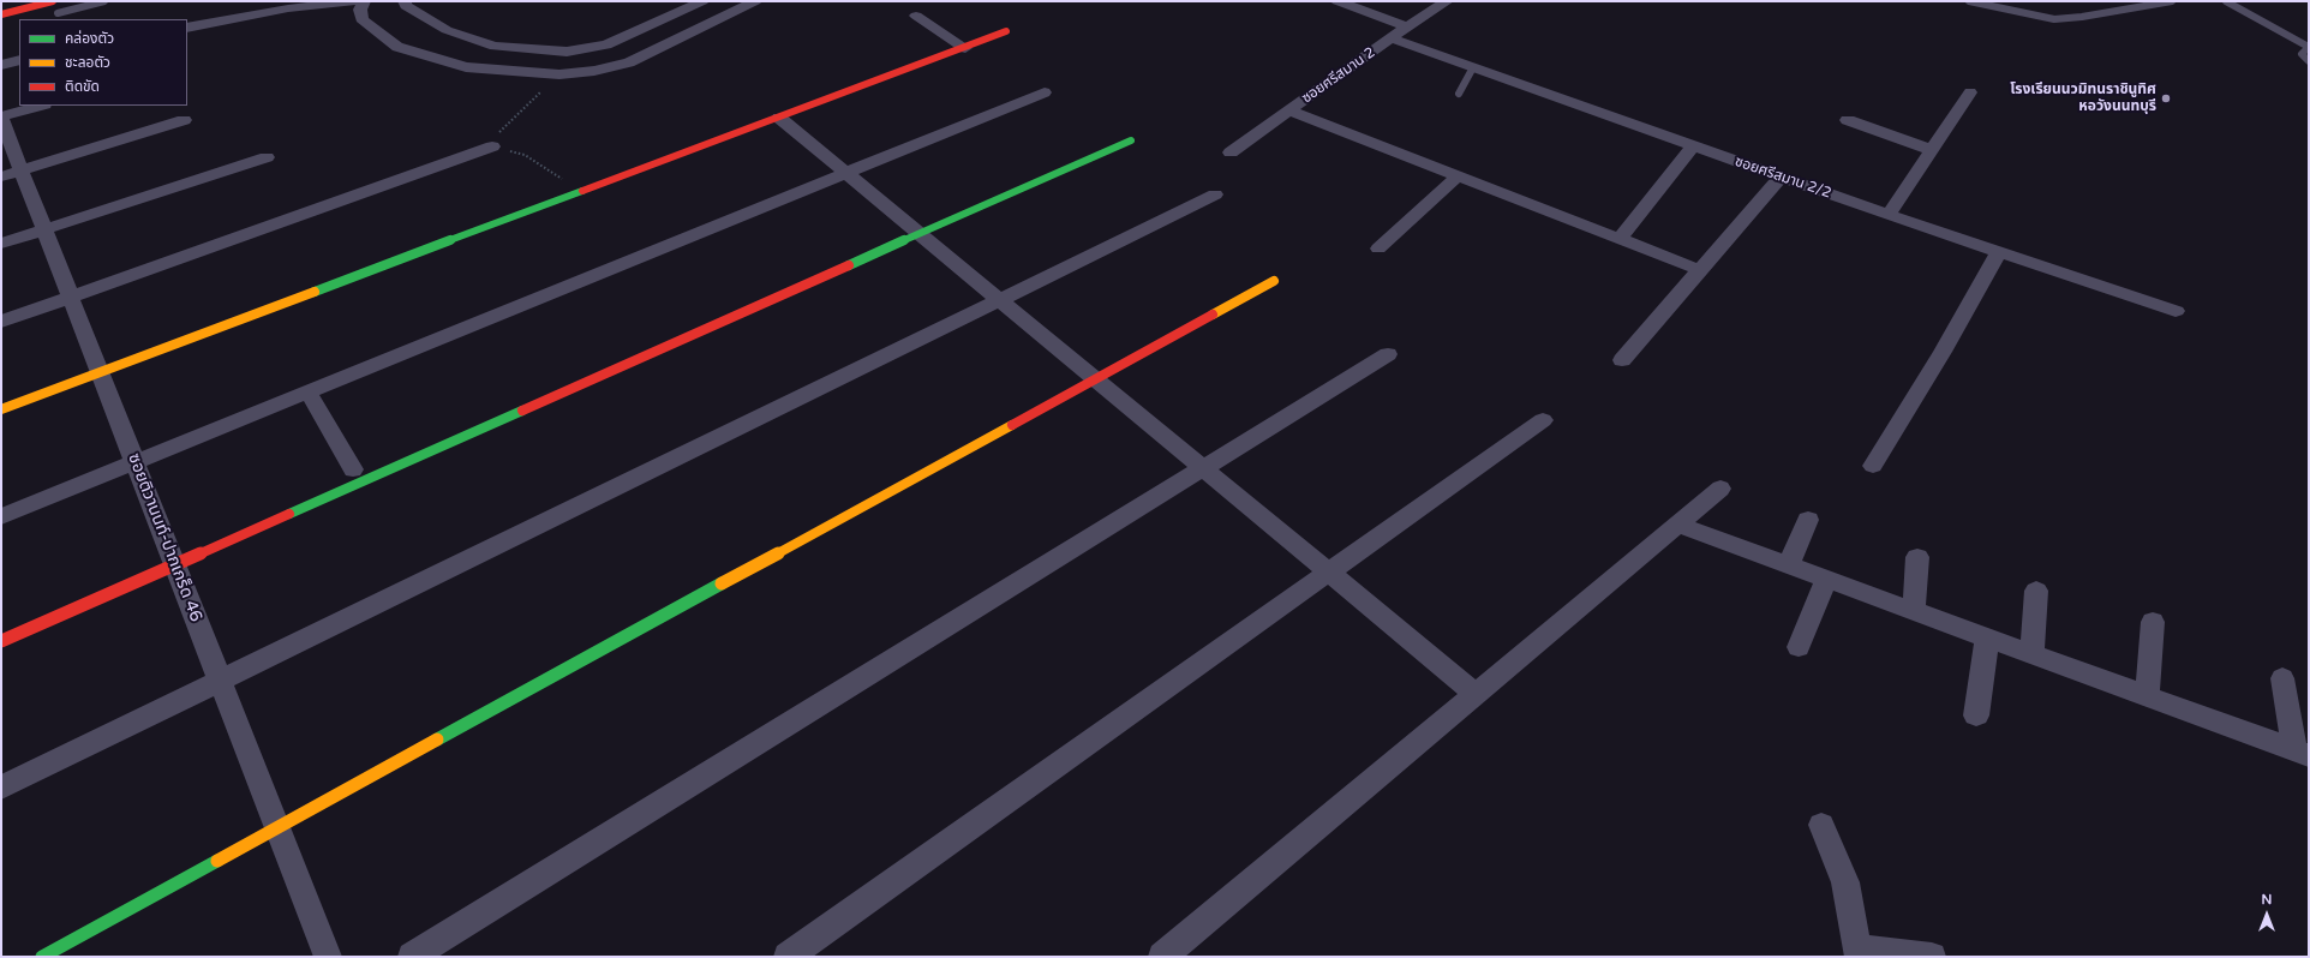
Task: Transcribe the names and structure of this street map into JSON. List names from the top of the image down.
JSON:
{
  "streets": {
    "street": ["ซอยศรีสมาน 2", "ซอยศรีสมาน 2/2", "ซอยติวานนท์-ปากเกร็ด 46"]
  },
  "crossings": [
    ["ซอยศรีสมาน 2", "ซอยศรีสมาน 2/2"]
  ],
  "places": ["โรงเรียนนวมิทนราชินูทิศ หอวังนนทบุรี"],
  "legend": ["คล่องตัว", "ชะลอตัว", "ติดขัด"],
  "north": "top"
}
